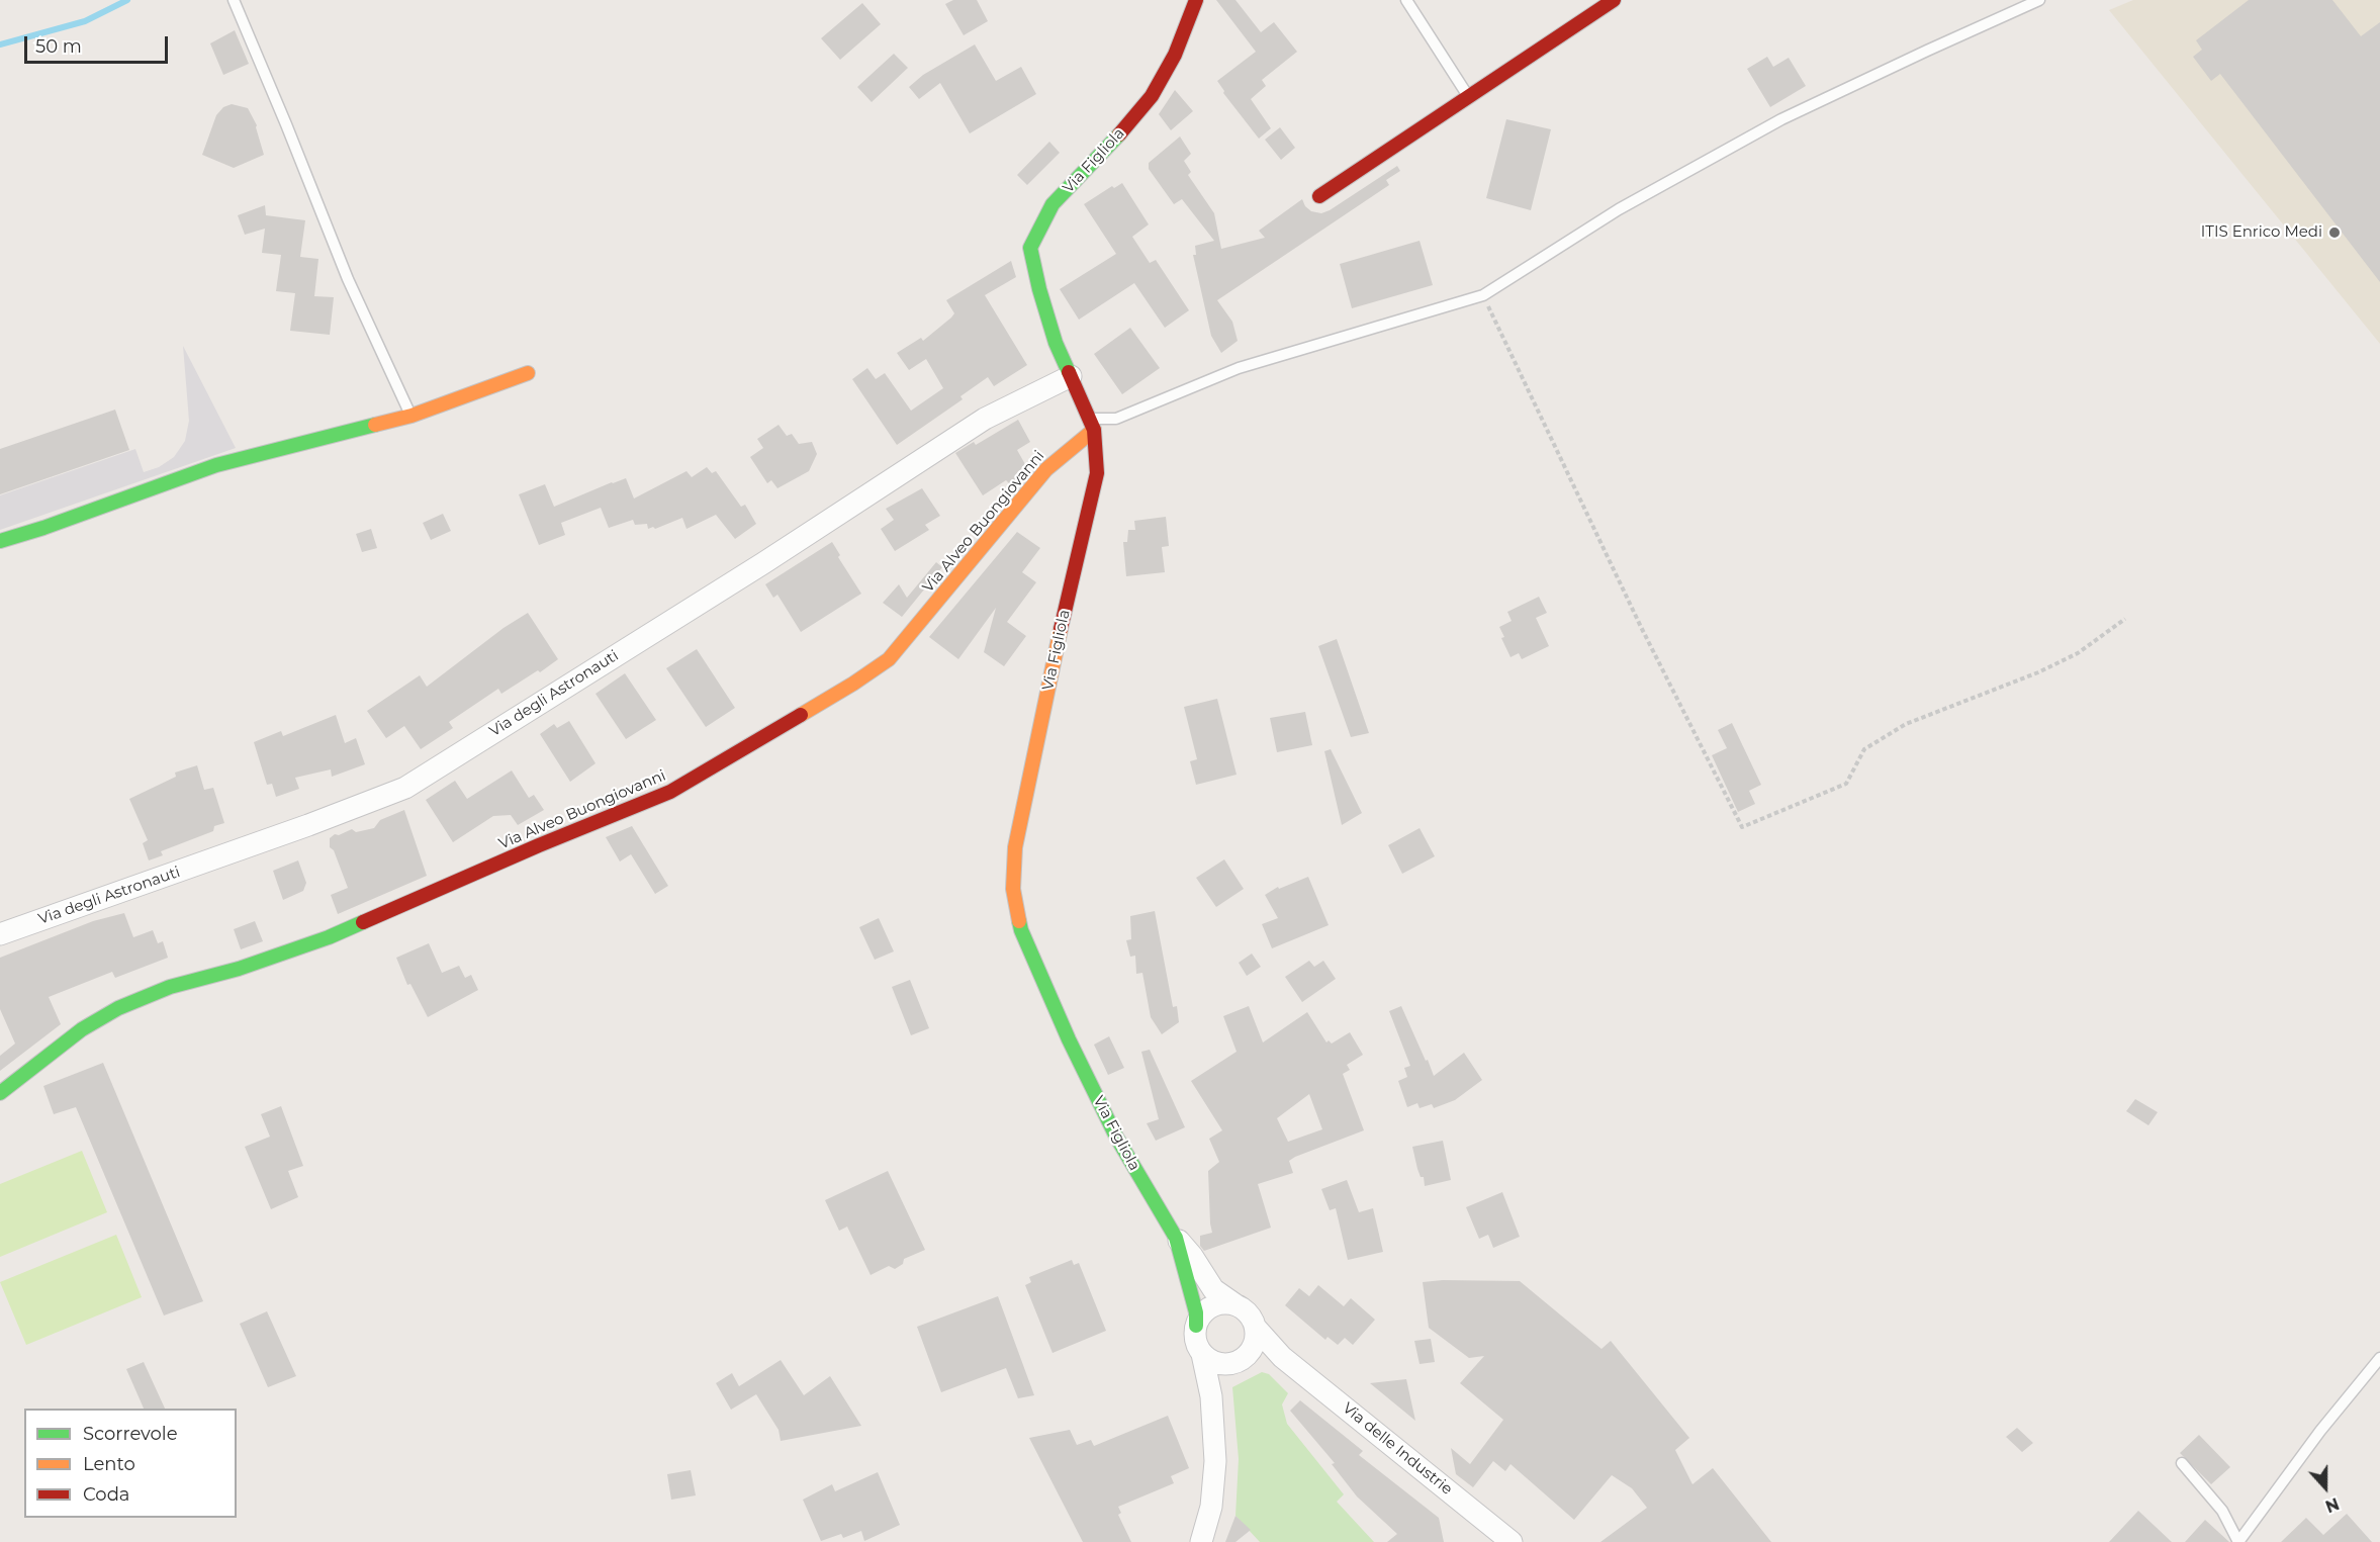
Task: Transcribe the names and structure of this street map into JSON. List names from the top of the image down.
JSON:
{
  "streets": {
    "street": [
      "Via Figliola",
      "Via Alveo Buongiovanni",
      "Via degli Astronauti",
      "Via delle Industrie"
    ]
  },
  "crossings": [
    ["Via Figliola", "Via Alveo Buongiovanni"],
    ["Via Figliola", "Via degli Astronauti"],
    ["Via Figliola", "Via delle Industrie"]
  ],
  "places": ["ITIS Enrico Medi"],
  "legend": ["Scorrevole", "Lento", "Coda"],
  "scale_bar": "50 m",
  "north": "bottom"
}
